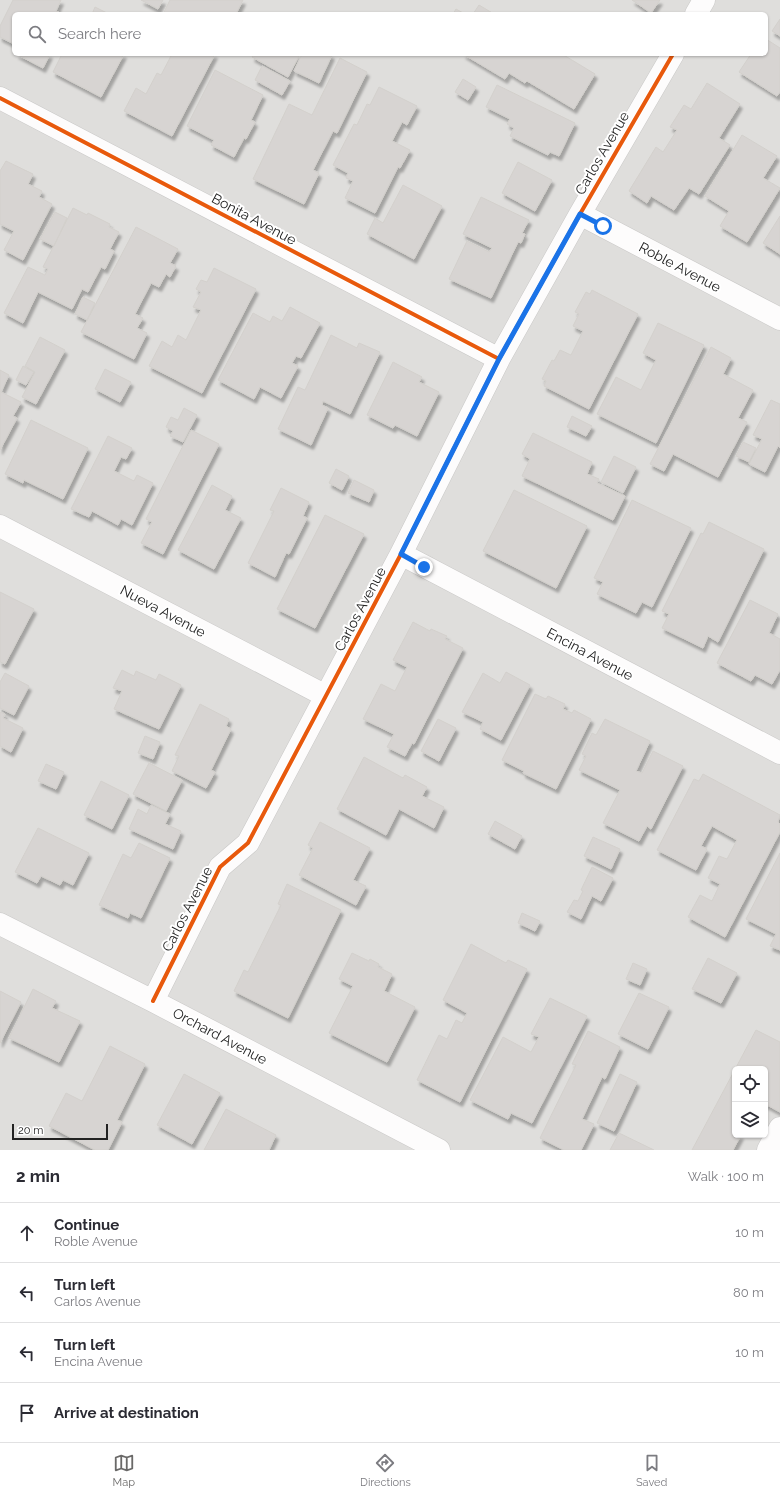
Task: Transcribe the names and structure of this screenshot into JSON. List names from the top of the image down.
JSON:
{
  "streets": {
    "street": [
      "Carlos Avenue",
      "Bonita Avenue",
      "Roble Avenue",
      "Nueva Avenue",
      "Encina Avenue",
      "Orchard Avenue"
    ]
  },
  "crossings": [
    ["Carlos Avenue", "Bonita Avenue"],
    ["Carlos Avenue", "Roble Avenue"],
    ["Carlos Avenue", "Nueva Avenue"],
    ["Carlos Avenue", "Encina Avenue"],
    ["Carlos Avenue", "Orchard Avenue"]
  ],
  "scale_bar": "20 m",
  "page": {
    "search": "Search here",
    "scale": "20 m",
    "heading": ["2 min", "Walk · 100 m"],
    "list": [
      ["Continue", "Roble Avenue", "10 m"],
      ["Turn left", "Carlos Avenue", "80 m"],
      ["Turn left", "Encina Avenue", "10 m"],
      "Arrive at destination"
    ],
    "nav": ["Map", "Directions", "Saved"]
  }
}
